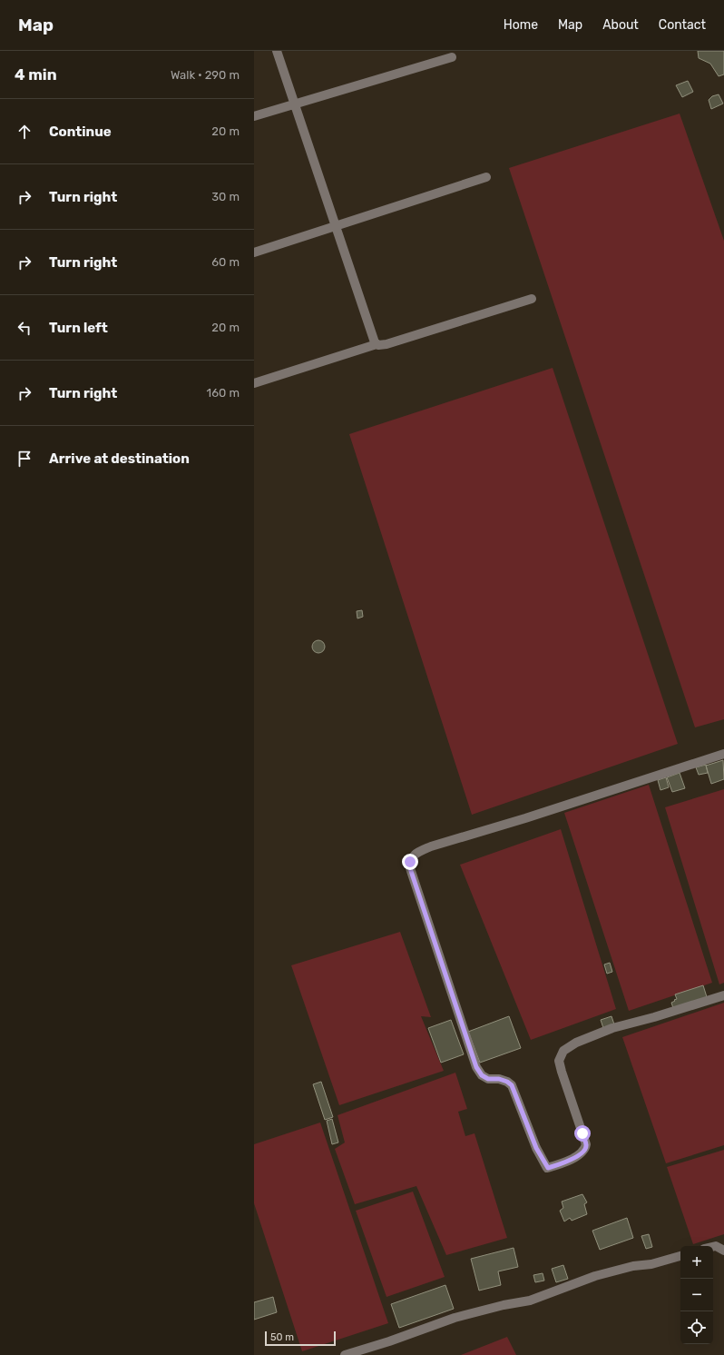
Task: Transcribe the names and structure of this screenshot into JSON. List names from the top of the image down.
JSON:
{
  "scale_bar": "50 m",
  "page": {
    "header": "Map",
    "nav": [
      "Home",
      "Map",
      "About",
      "Contact"
    ],
    "heading": ["4 min", "Walk · 290 m"],
    "list": [
      ["Continue", "20 m"],
      ["Turn right", "30 m"],
      ["Turn right", "60 m"],
      ["Turn left", "20 m"],
      ["Turn right", "160 m"],
      "Arrive at destination"
    ],
    "map_buttons": ["+", "−"],
    "scale": "50 m"
  }
}
